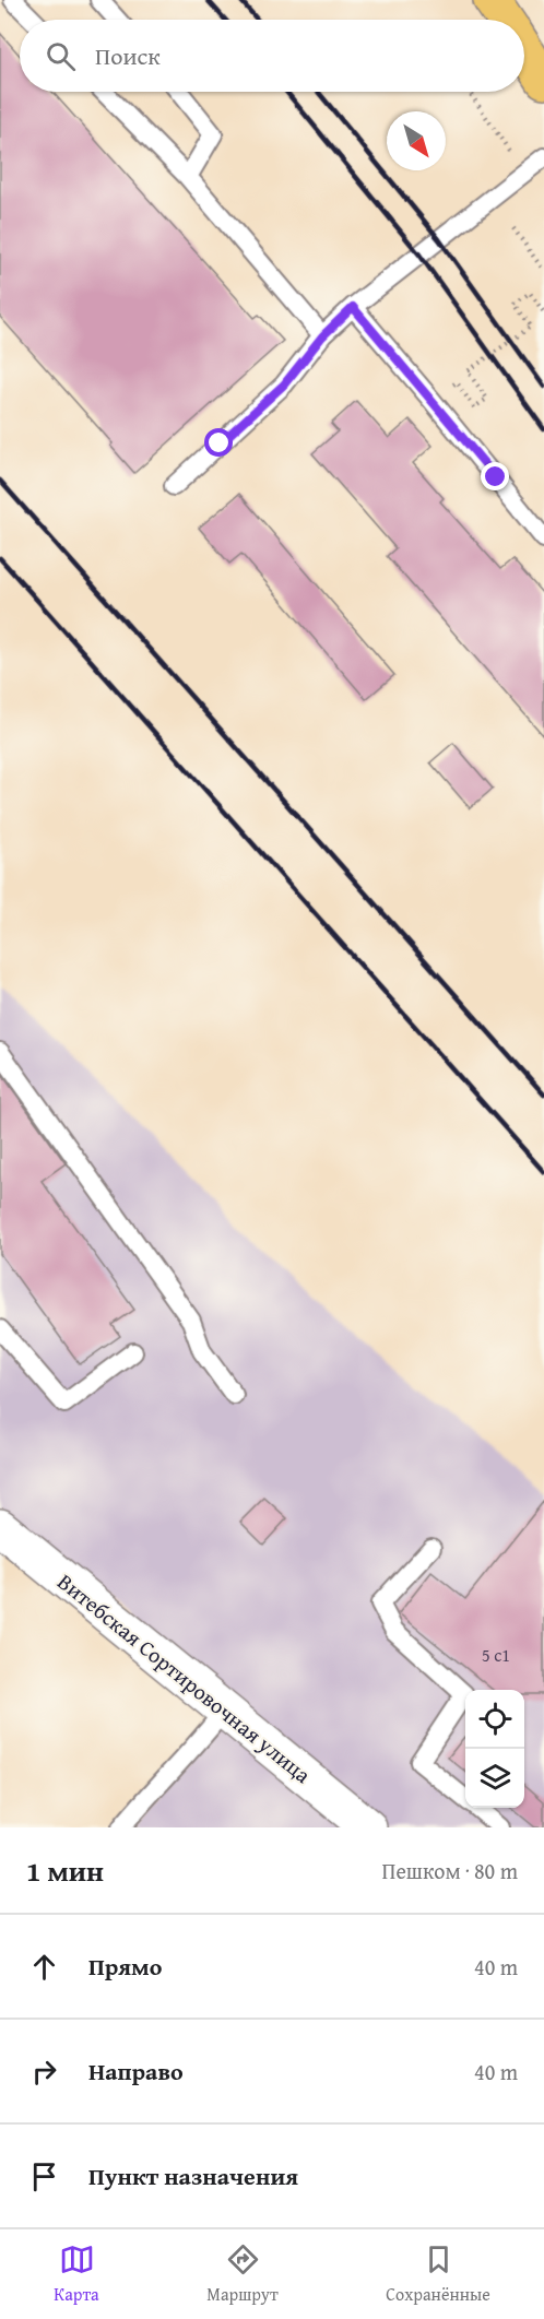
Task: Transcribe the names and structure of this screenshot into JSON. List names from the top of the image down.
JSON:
{
  "streets": {
    "street": ["Витебская Сортировочная улица"]
  },
  "house_numbers": ["5 с1"],
  "north": "bottom right",
  "page": {
    "search": "Поиск",
    "heading": ["1 мин", "Пешком · 80 m"],
    "list": [
      ["Прямо", "40 m"],
      ["Направо", "40 m"],
      "Пункт назначения"
    ],
    "nav": ["Карта", "Маршрут", "Сохранённые"]
  }
}
